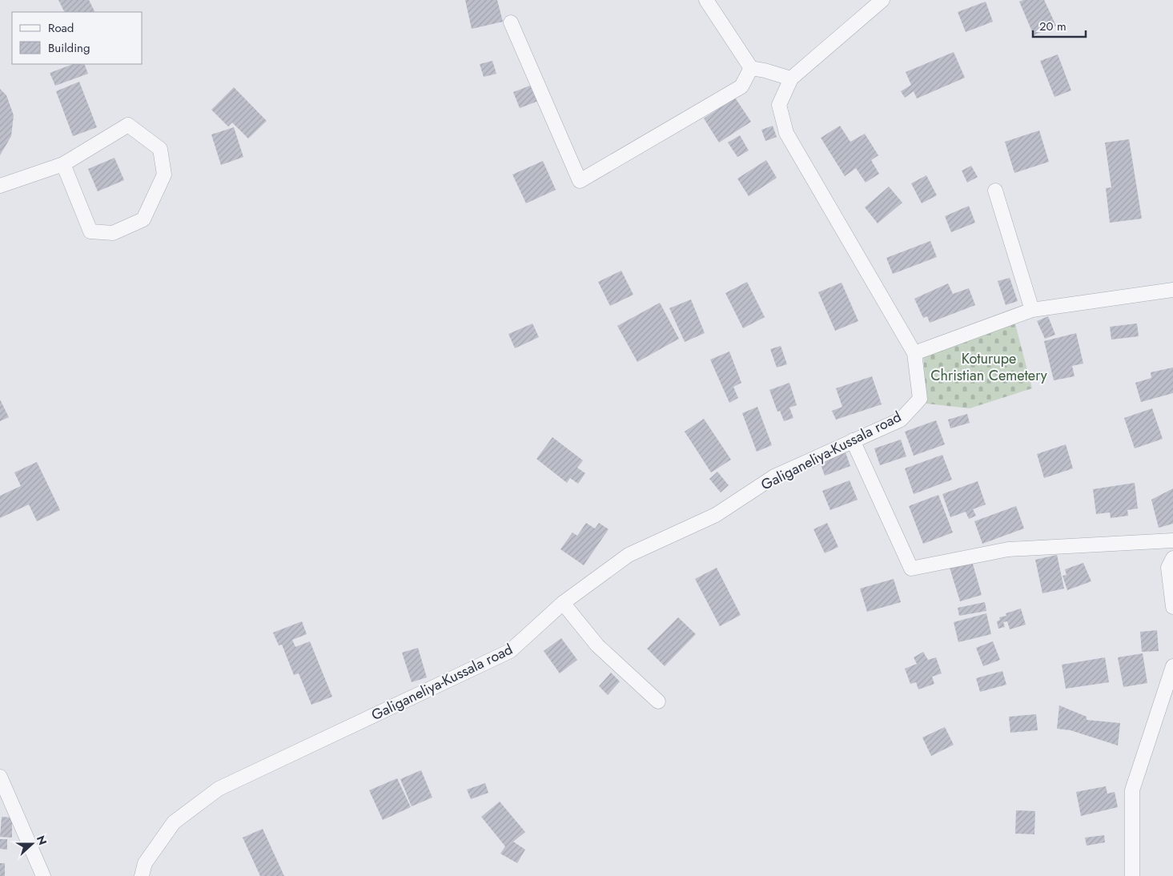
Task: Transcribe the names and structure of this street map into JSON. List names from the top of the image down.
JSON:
{
  "streets": {
    "street": ["Galiganeliya-Kussala road"]
  },
  "parks": ["Koturupe Christian Cemetery"],
  "legend": ["Road", "Building"],
  "scale_bar": "20 m",
  "north": "right"
}
